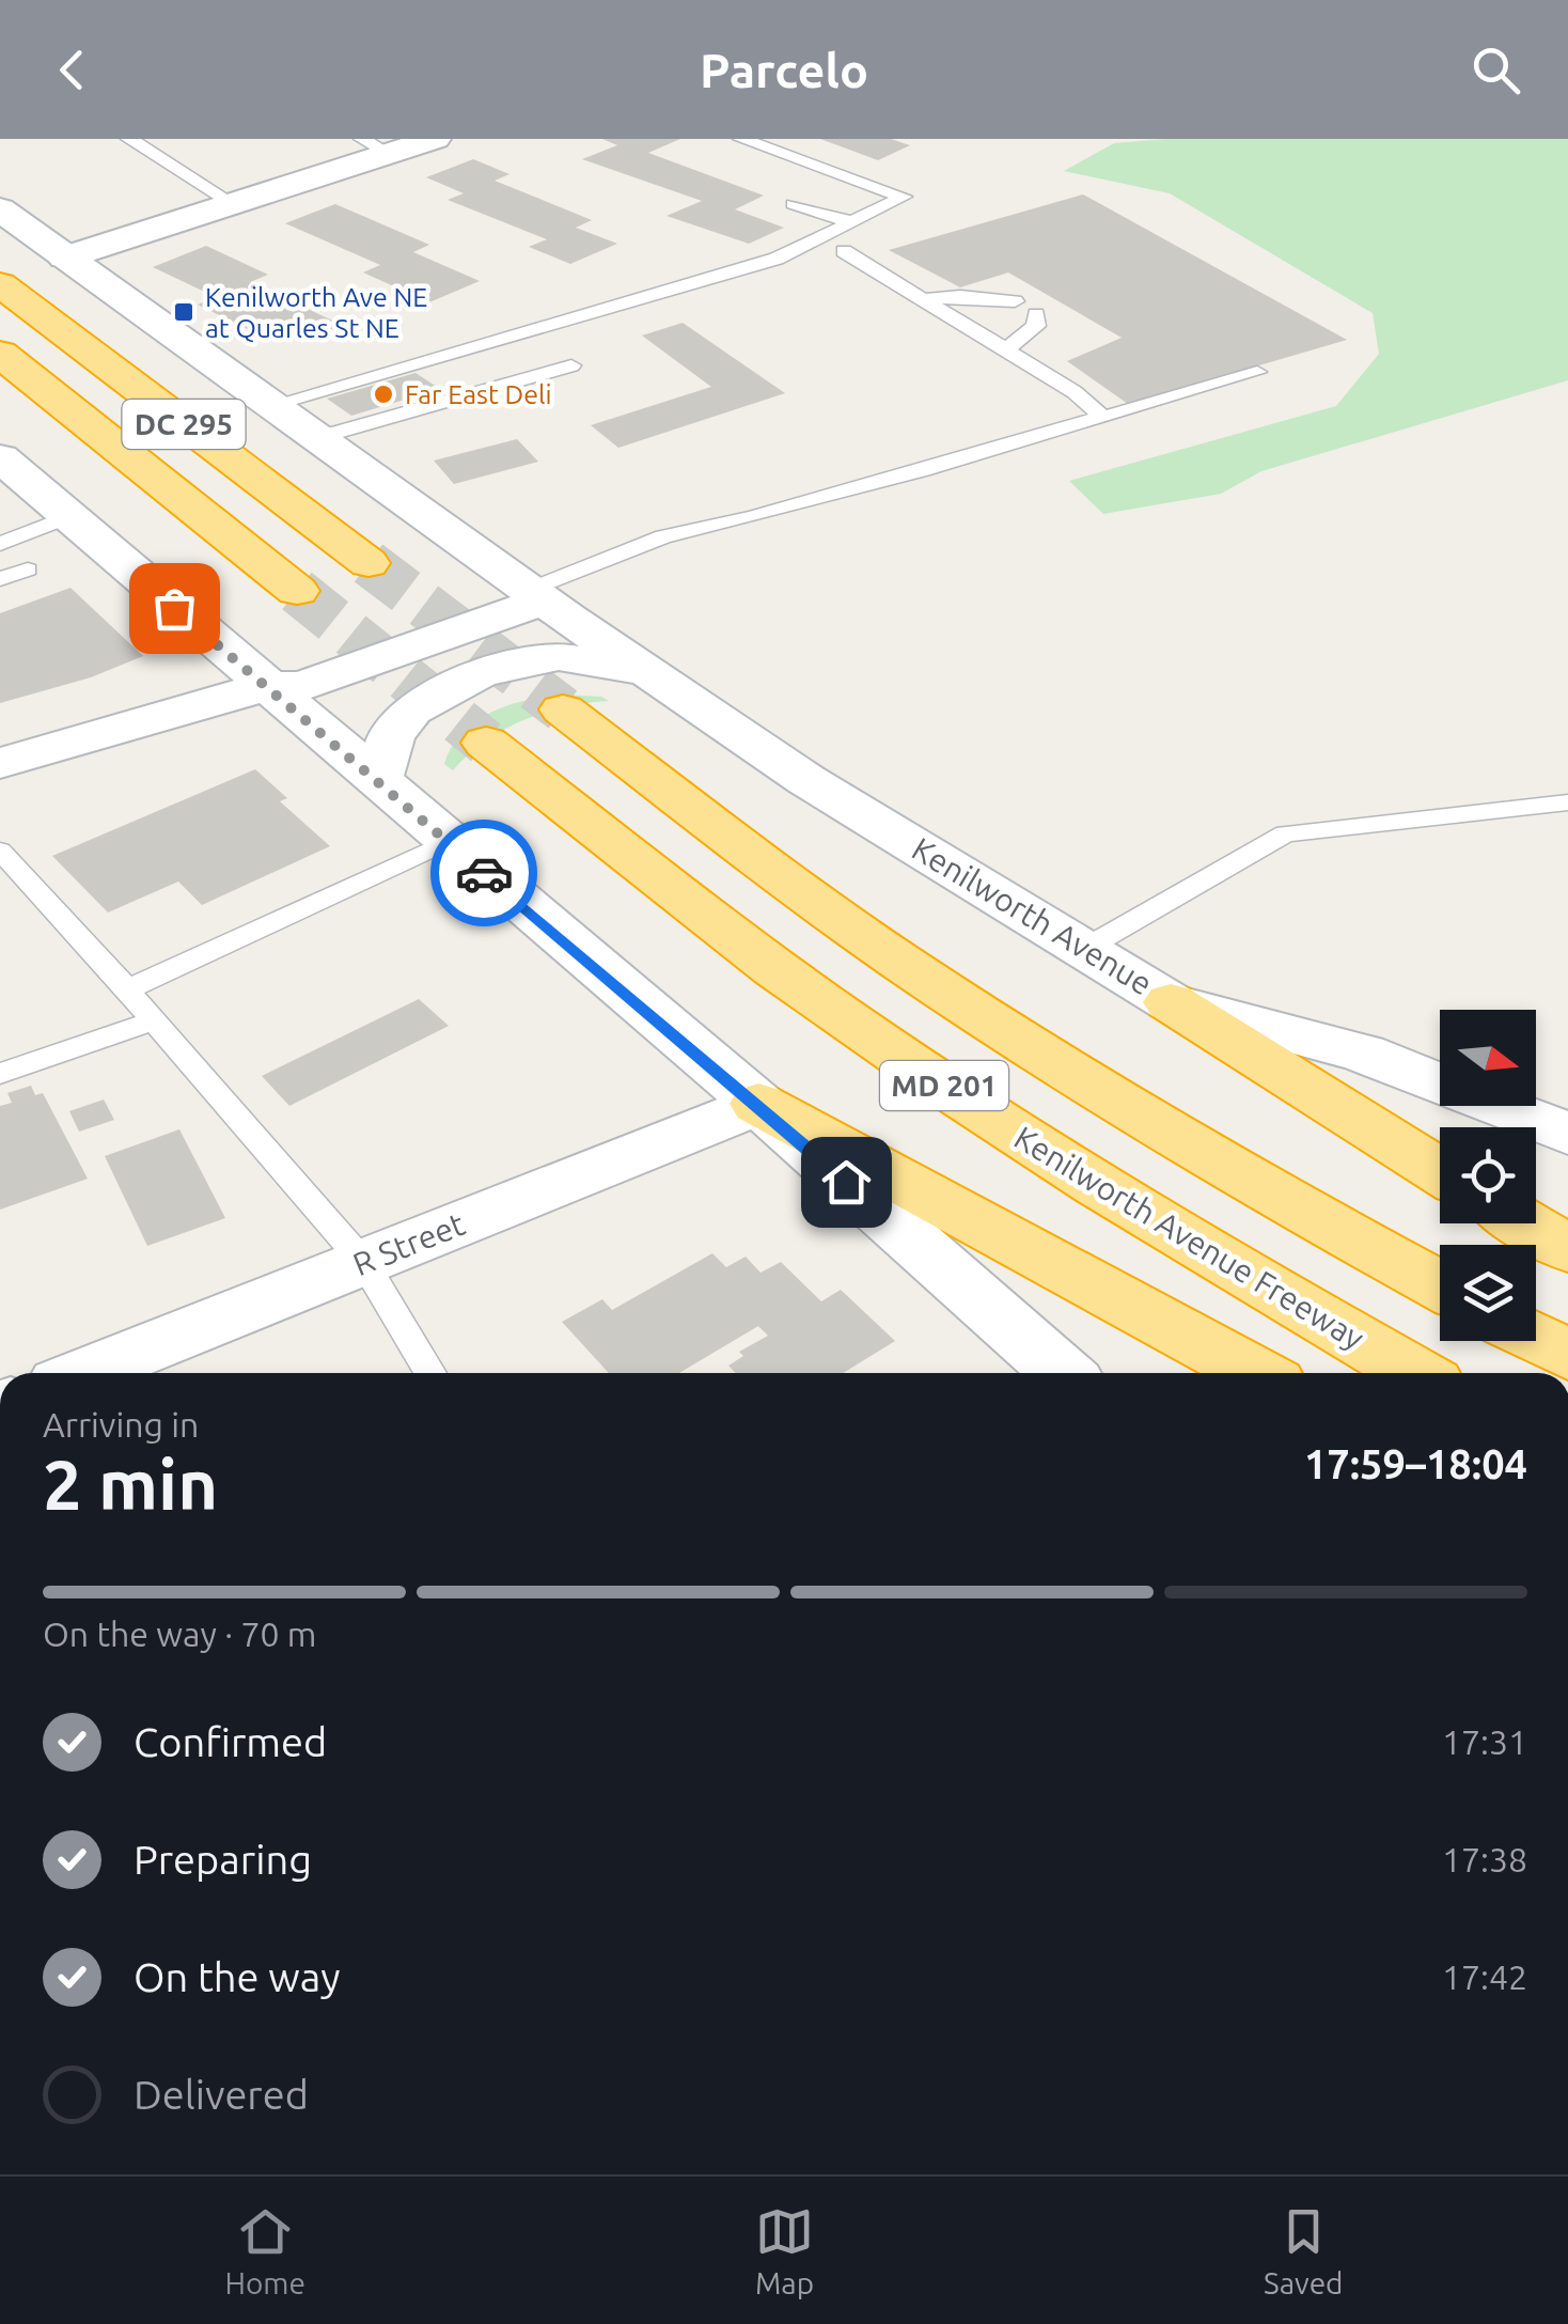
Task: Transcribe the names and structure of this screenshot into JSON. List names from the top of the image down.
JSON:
{
  "streets": {
    "highway": ["DC 295", "MD 201", "Kenilworth Avenue Freeway"],
    "main road": ["Kenilworth Avenue", "R Street"]
  },
  "places": {
    "transit": ["Kenilworth Ave NE at Quarles St NE"],
    "other": ["Far East Deli"]
  },
  "north": "right",
  "page": {
    "header": "Parcelo",
    "heading": ["2 min", "Arriving in", "17:59–18:04"],
    "bar": "On the way · 70 m",
    "list": [
      ["Confirmed", "17:31"],
      ["Preparing", "17:38"],
      ["On the way", "17:42"],
      "Delivered"
    ],
    "tabs": ["Home", "Map", "Saved"]
  }
}
